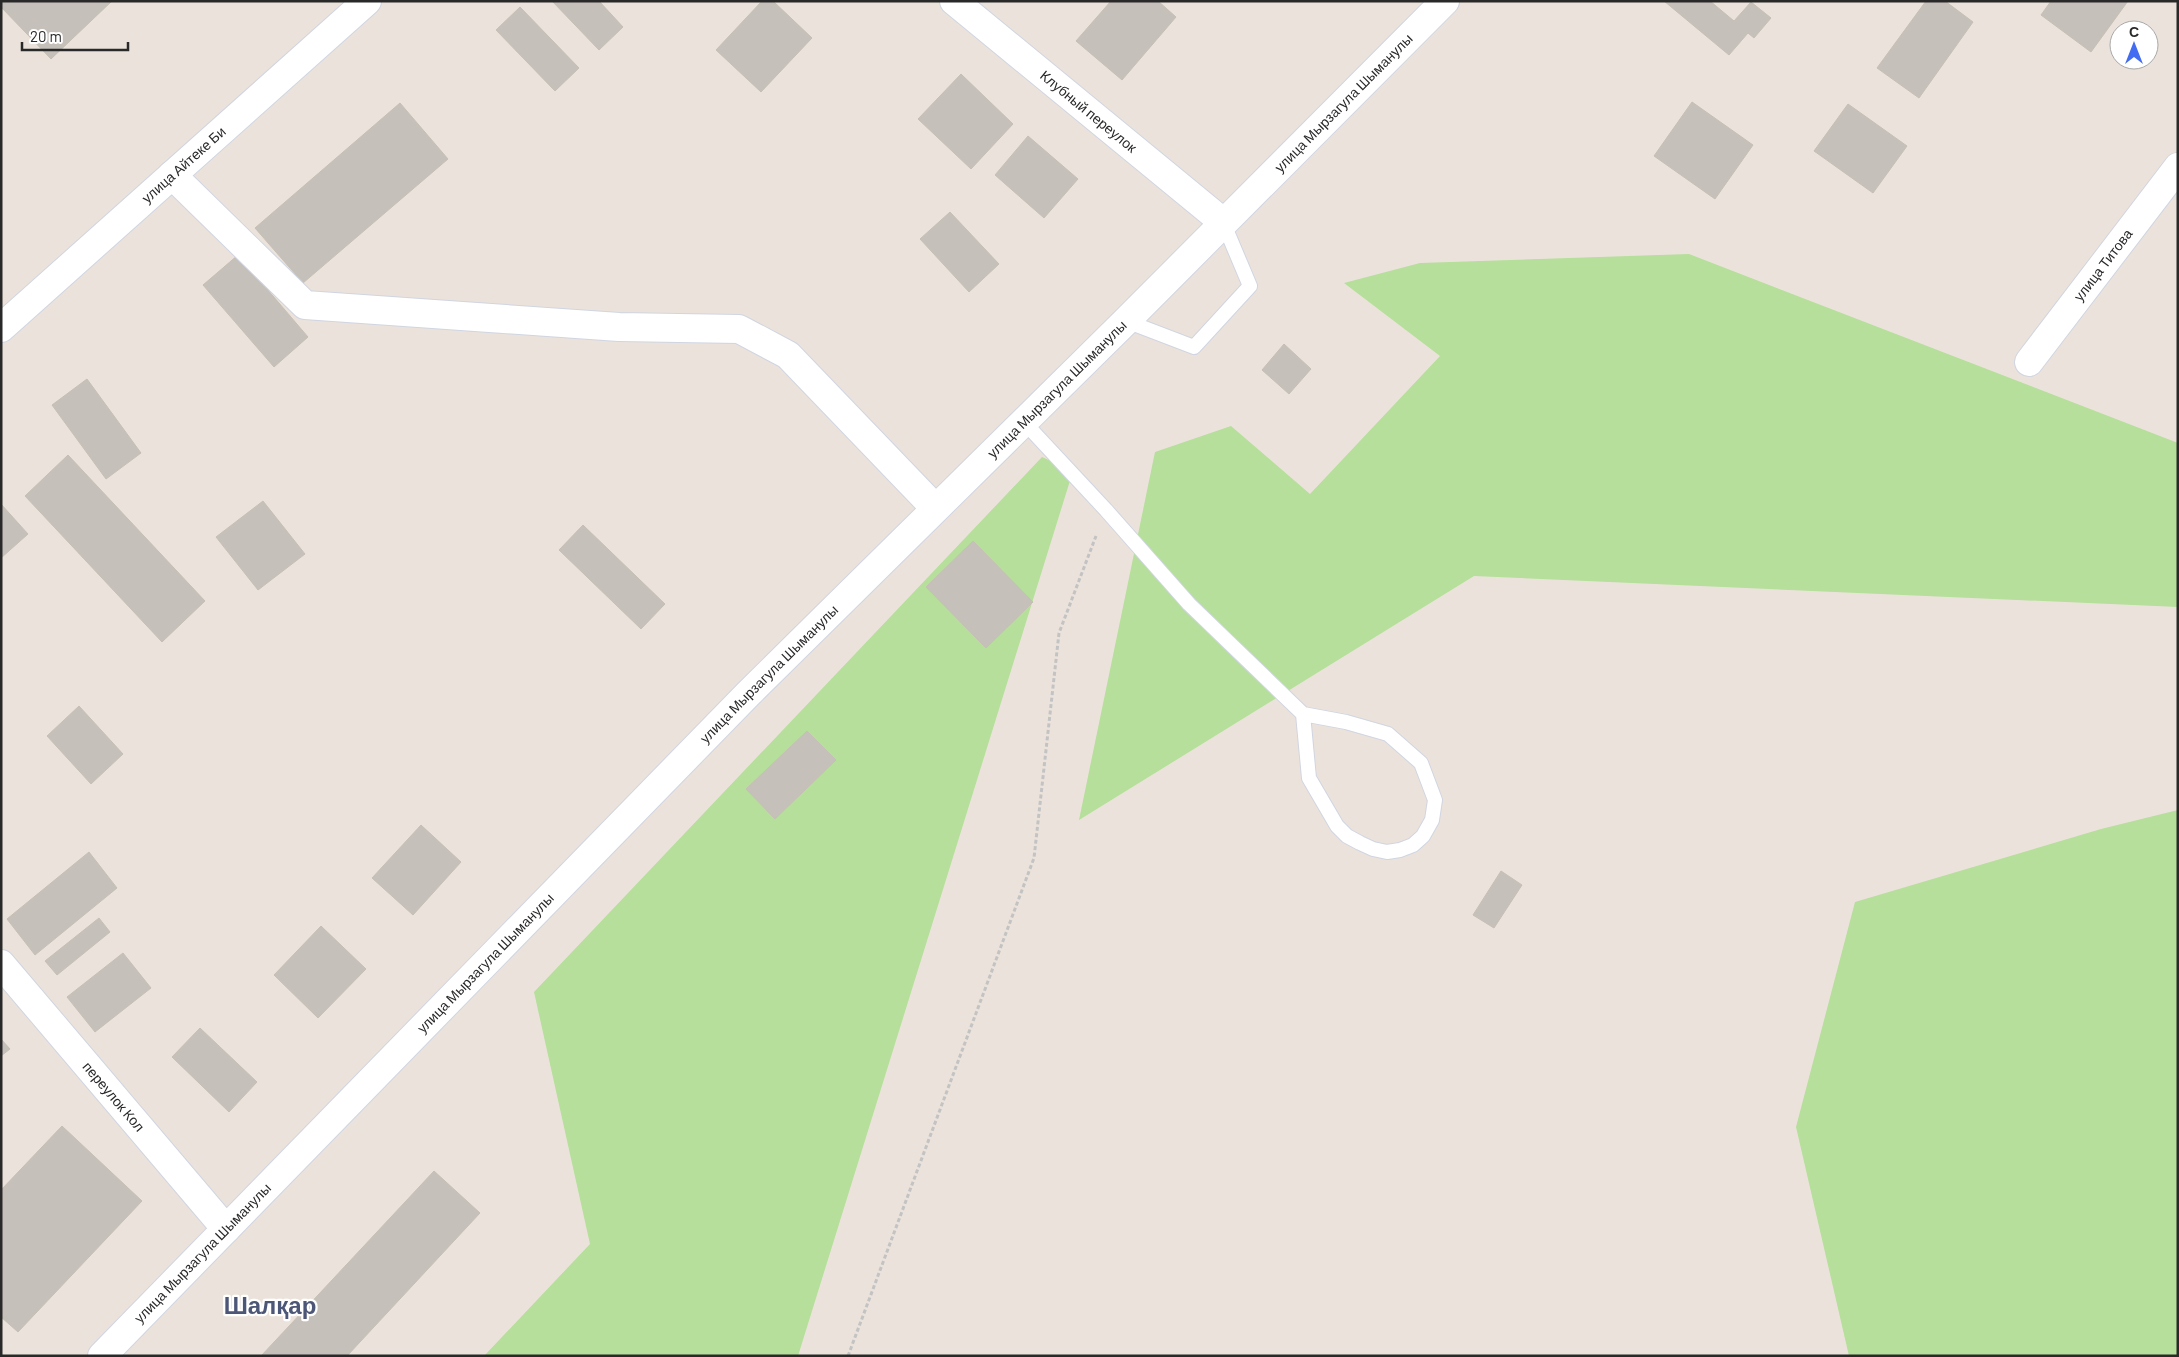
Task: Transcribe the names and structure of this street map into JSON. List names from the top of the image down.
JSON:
{
  "streets": {
    "street": [
      "улица Мырзагула Шыманулы",
      "Клубный переулок",
      "улица Айтеке Би",
      "улица Титова",
      "переулок Кол"
    ]
  },
  "crossings": [
    ["улица Мырзагула Шыманулы", "Клубный переулок"],
    ["улица Мырзагула Шыманулы", "переулок Кол"]
  ],
  "districts": ["Шалқар"],
  "scale_bar": "20 m",
  "north": "top"
}
